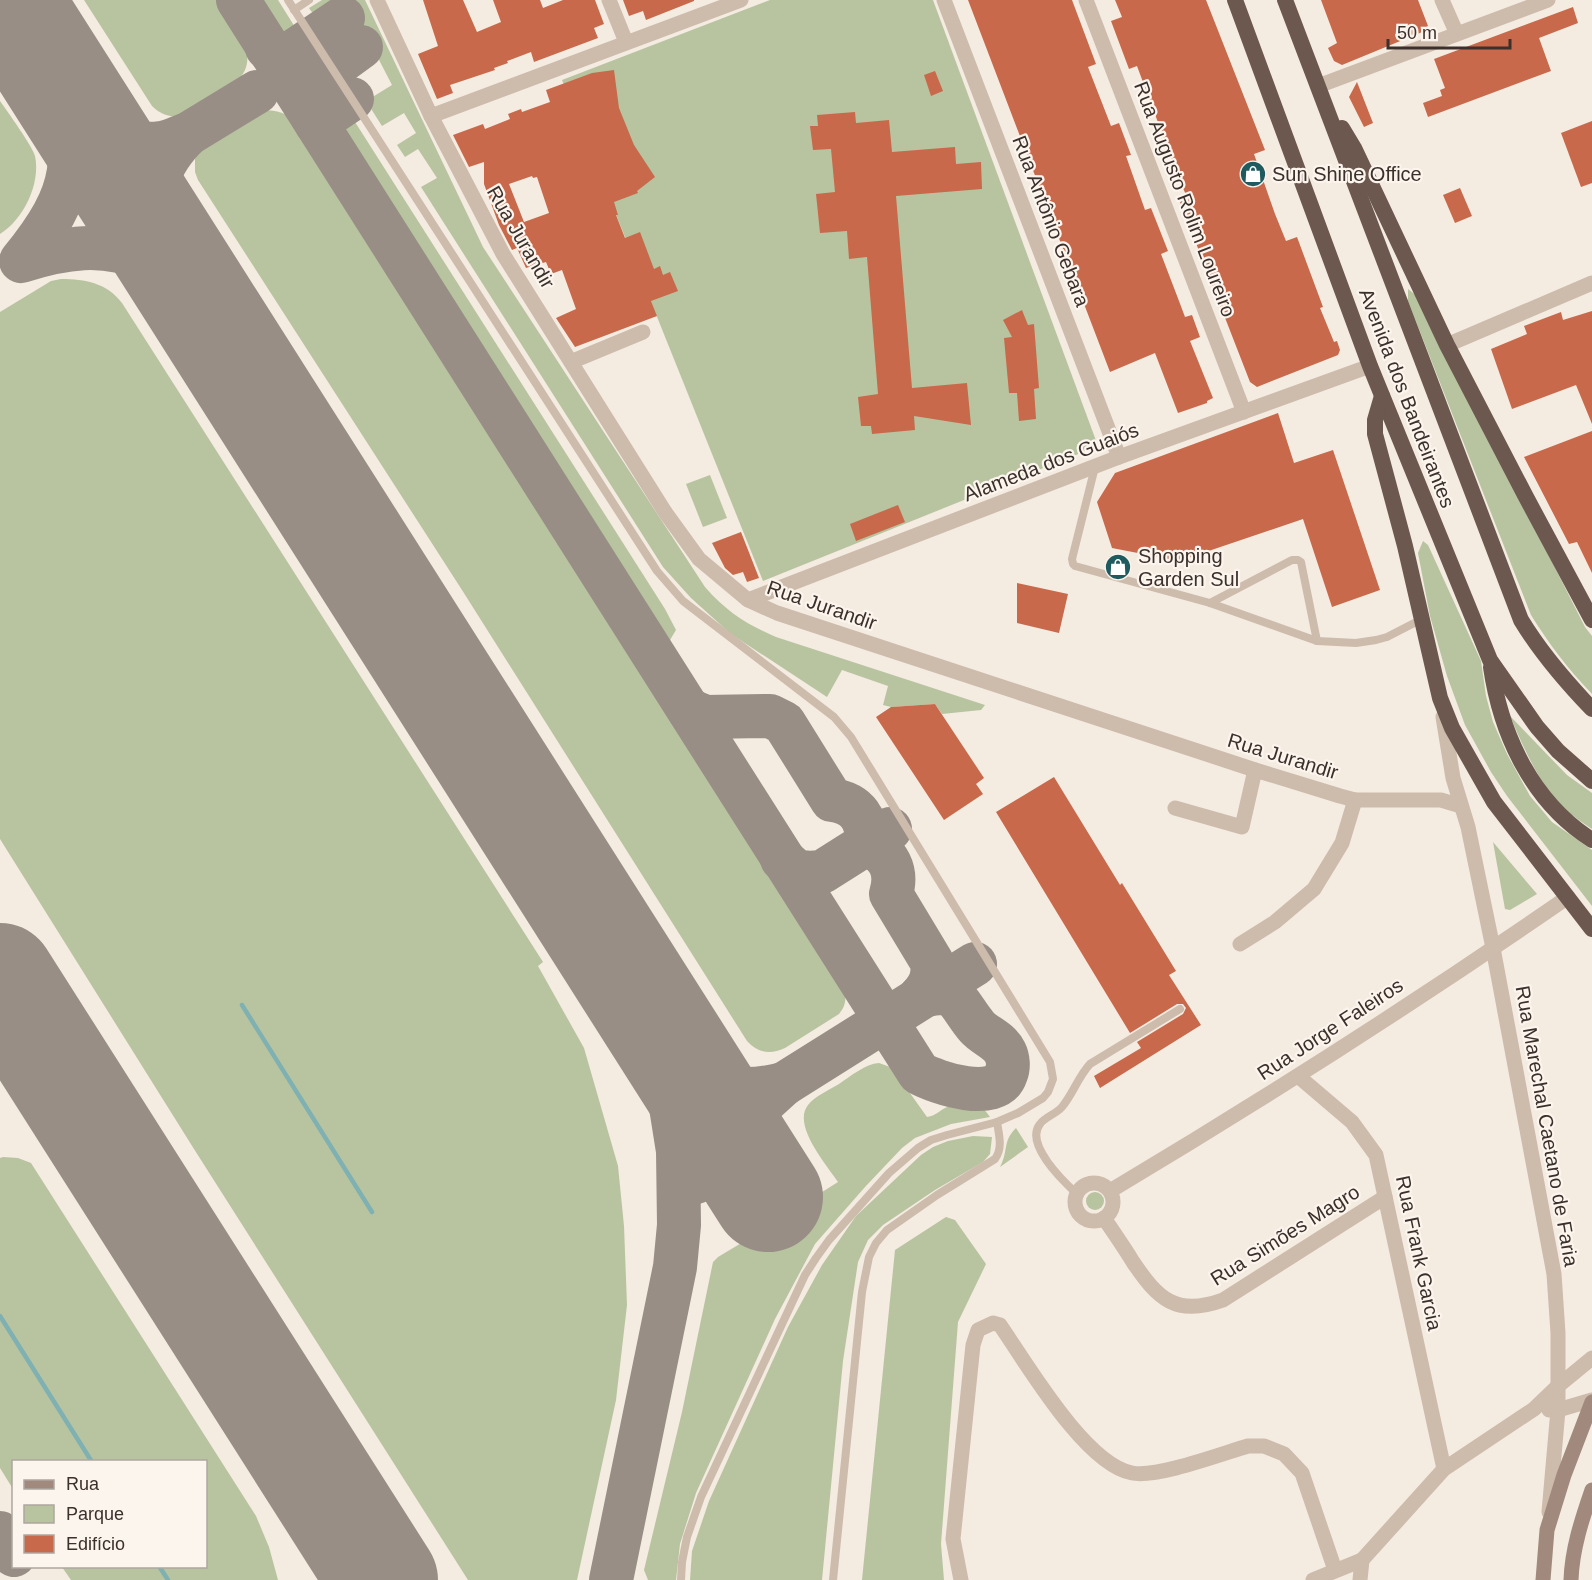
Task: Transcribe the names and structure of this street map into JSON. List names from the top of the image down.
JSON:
{
  "streets": {
    "highway": ["Avenida dos Bandeirantes"],
    "street": [
      "Rua Augusto Rolim Loureiro",
      "Rua Antônio Gebara",
      "Rua Jurandir",
      "Alameda dos Guaiós",
      "Rua Jorge Faleiros",
      "Rua Marechal Caetano de Faria",
      "Rua Simões Magro",
      "Rua Frank Garcia"
    ]
  },
  "crossings": [
    ["Rua Augusto Rolim Loureiro", "Alameda dos Guaiós"],
    ["Rua Antônio Gebara", "Alameda dos Guaiós"],
    ["Rua Jurandir", "Alameda dos Guaiós"],
    ["Rua Jurandir", "Rua Marechal Caetano de Faria"],
    ["Avenida dos Bandeirantes", "Alameda dos Guaiós"],
    ["Rua Jorge Faleiros", "Rua Marechal Caetano de Faria"],
    ["Rua Jorge Faleiros", "Rua Simões Magro"],
    ["Rua Jorge Faleiros", "Rua Frank Garcia"],
    ["Rua Simões Magro", "Rua Frank Garcia"]
  ],
  "places": {
    "shop": ["Sun Shine Office", "Shopping Garden Sul"]
  },
  "legend": ["Rua", "Parque", "Edifício"],
  "scale_bar": "50 m"
}
